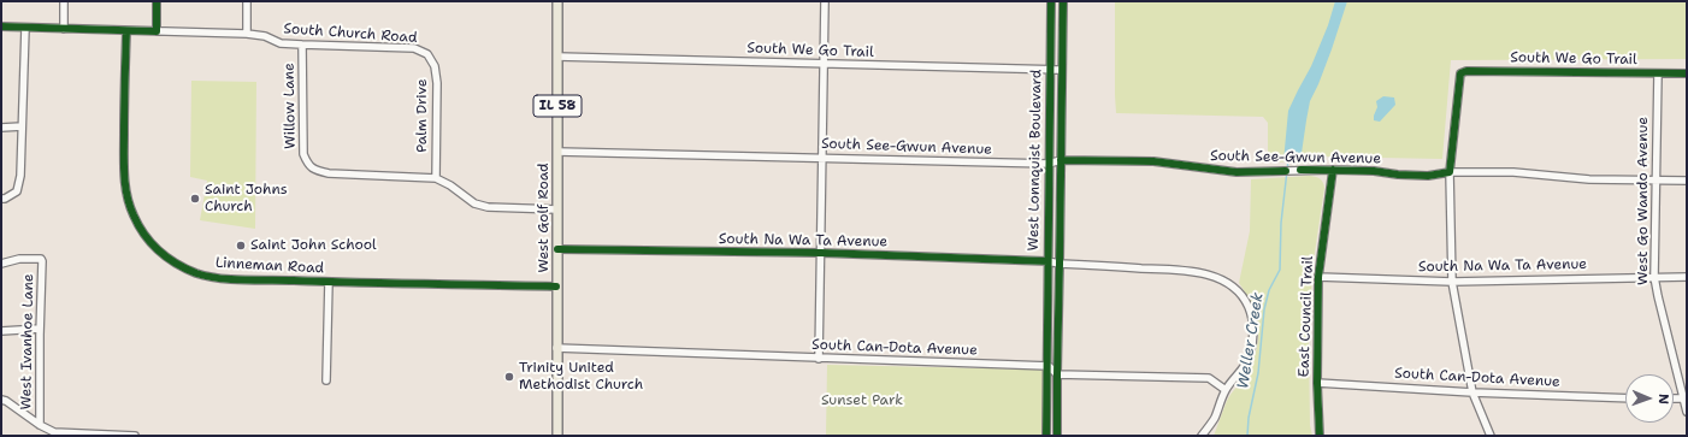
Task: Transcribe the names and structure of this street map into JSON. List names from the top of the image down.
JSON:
{
  "streets": {
    "main road": ["IL 58", "West Golf Road"],
    "street": [
      "South Church Road",
      "South We Go Trail",
      "Willow Lane",
      "Palm Drive",
      "South See-Gwun Avenue",
      "West Lonnquist Boulevard",
      "West Go Wando Avenue",
      "South Na Wa Ta Avenue",
      "Linneman Road",
      "East Council Trail",
      "West Ivanhoe Lane",
      "South Can-Dota Avenue"
    ]
  },
  "crossings": [
    ["South Church Road", "Willow Lane"],
    ["South Church Road", "Palm Drive"],
    ["South We Go Trail", "South See-Gwun Avenue"],
    ["South We Go Trail", "West Lonnquist Boulevard"],
    ["South We Go Trail", "West Go Wando Avenue"],
    ["South We Go Trail", "West Golf Road"],
    ["Willow Lane", "Palm Drive"],
    ["South See-Gwun Avenue", "West Lonnquist Boulevard"],
    ["South See-Gwun Avenue", "West Go Wando Avenue"],
    ["South See-Gwun Avenue", "West Golf Road"],
    ["South See-Gwun Avenue", "East Council Trail"],
    ["West Lonnquist Boulevard", "South Na Wa Ta Avenue"],
    ["West Lonnquist Boulevard", "South Can-Dota Avenue"],
    ["West Go Wando Avenue", "South Na Wa Ta Avenue"],
    ["West Golf Road", "South Na Wa Ta Avenue"],
    ["West Golf Road", "Linneman Road"],
    ["West Golf Road", "South Can-Dota Avenue"],
    ["South Na Wa Ta Avenue", "East Council Trail"],
    ["East Council Trail", "South Can-Dota Avenue"]
  ],
  "water": ["Weller Creek"],
  "parks": ["Sunset Park"],
  "places": ["Saint Johns Church", "Saint John School", "Trinity United Methodist Church"],
  "north": "right"
}
